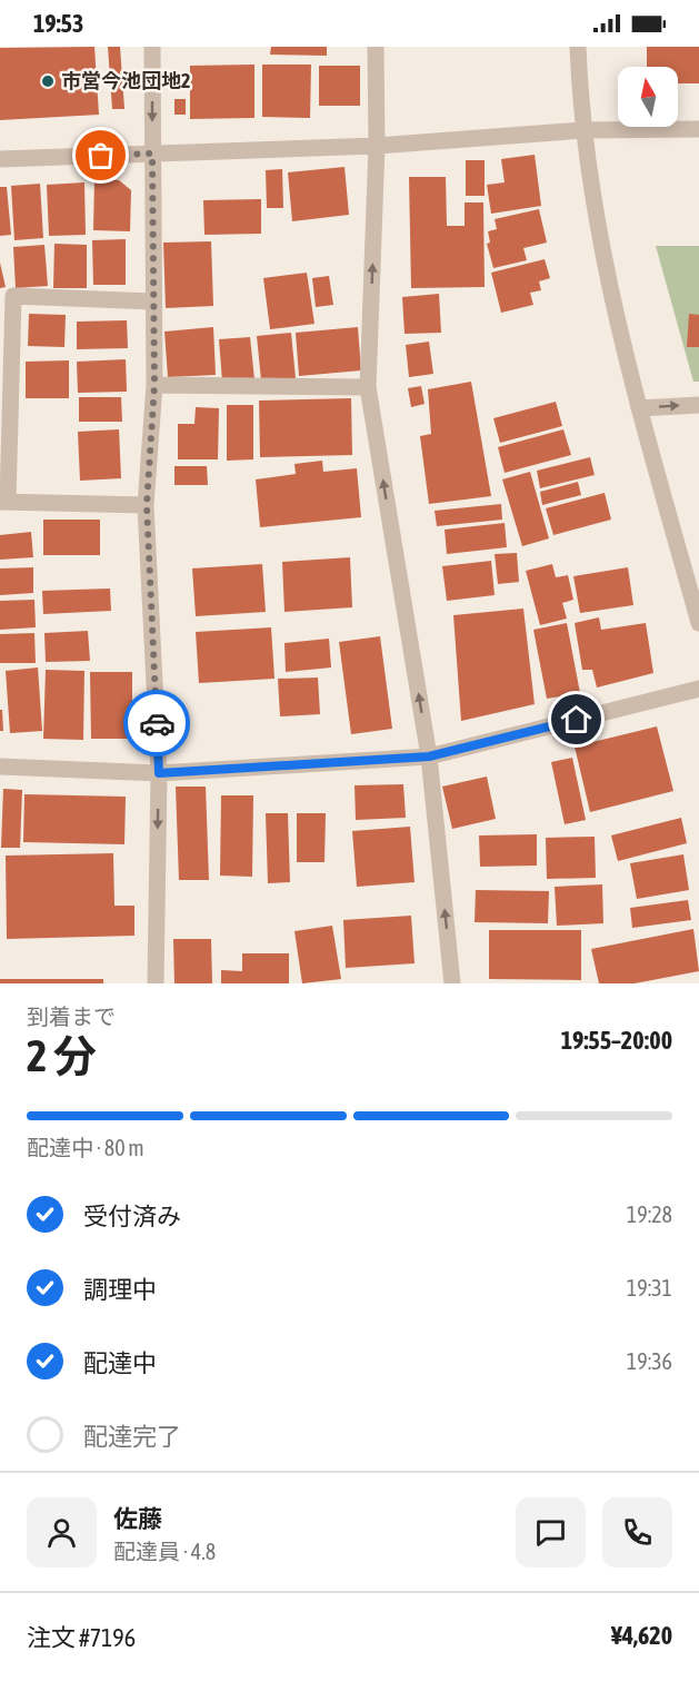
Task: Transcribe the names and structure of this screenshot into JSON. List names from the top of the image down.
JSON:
{
  "places": ["市営今池団地2"],
  "north": "top",
  "page": {
    "status": "19:53",
    "heading": ["2 分", "到着まで", "19:55–20:00"],
    "panel": [
      "佐藤",
      "配達員 · 4.8",
      "注文 #7196",
      "¥4,620"
    ],
    "bar": "配達中 · 80 m",
    "list": [
      ["受付済み", "19:28"],
      ["調理中", "19:31"],
      ["配達中", "19:36"],
      "配達完了"
    ]
  }
}
